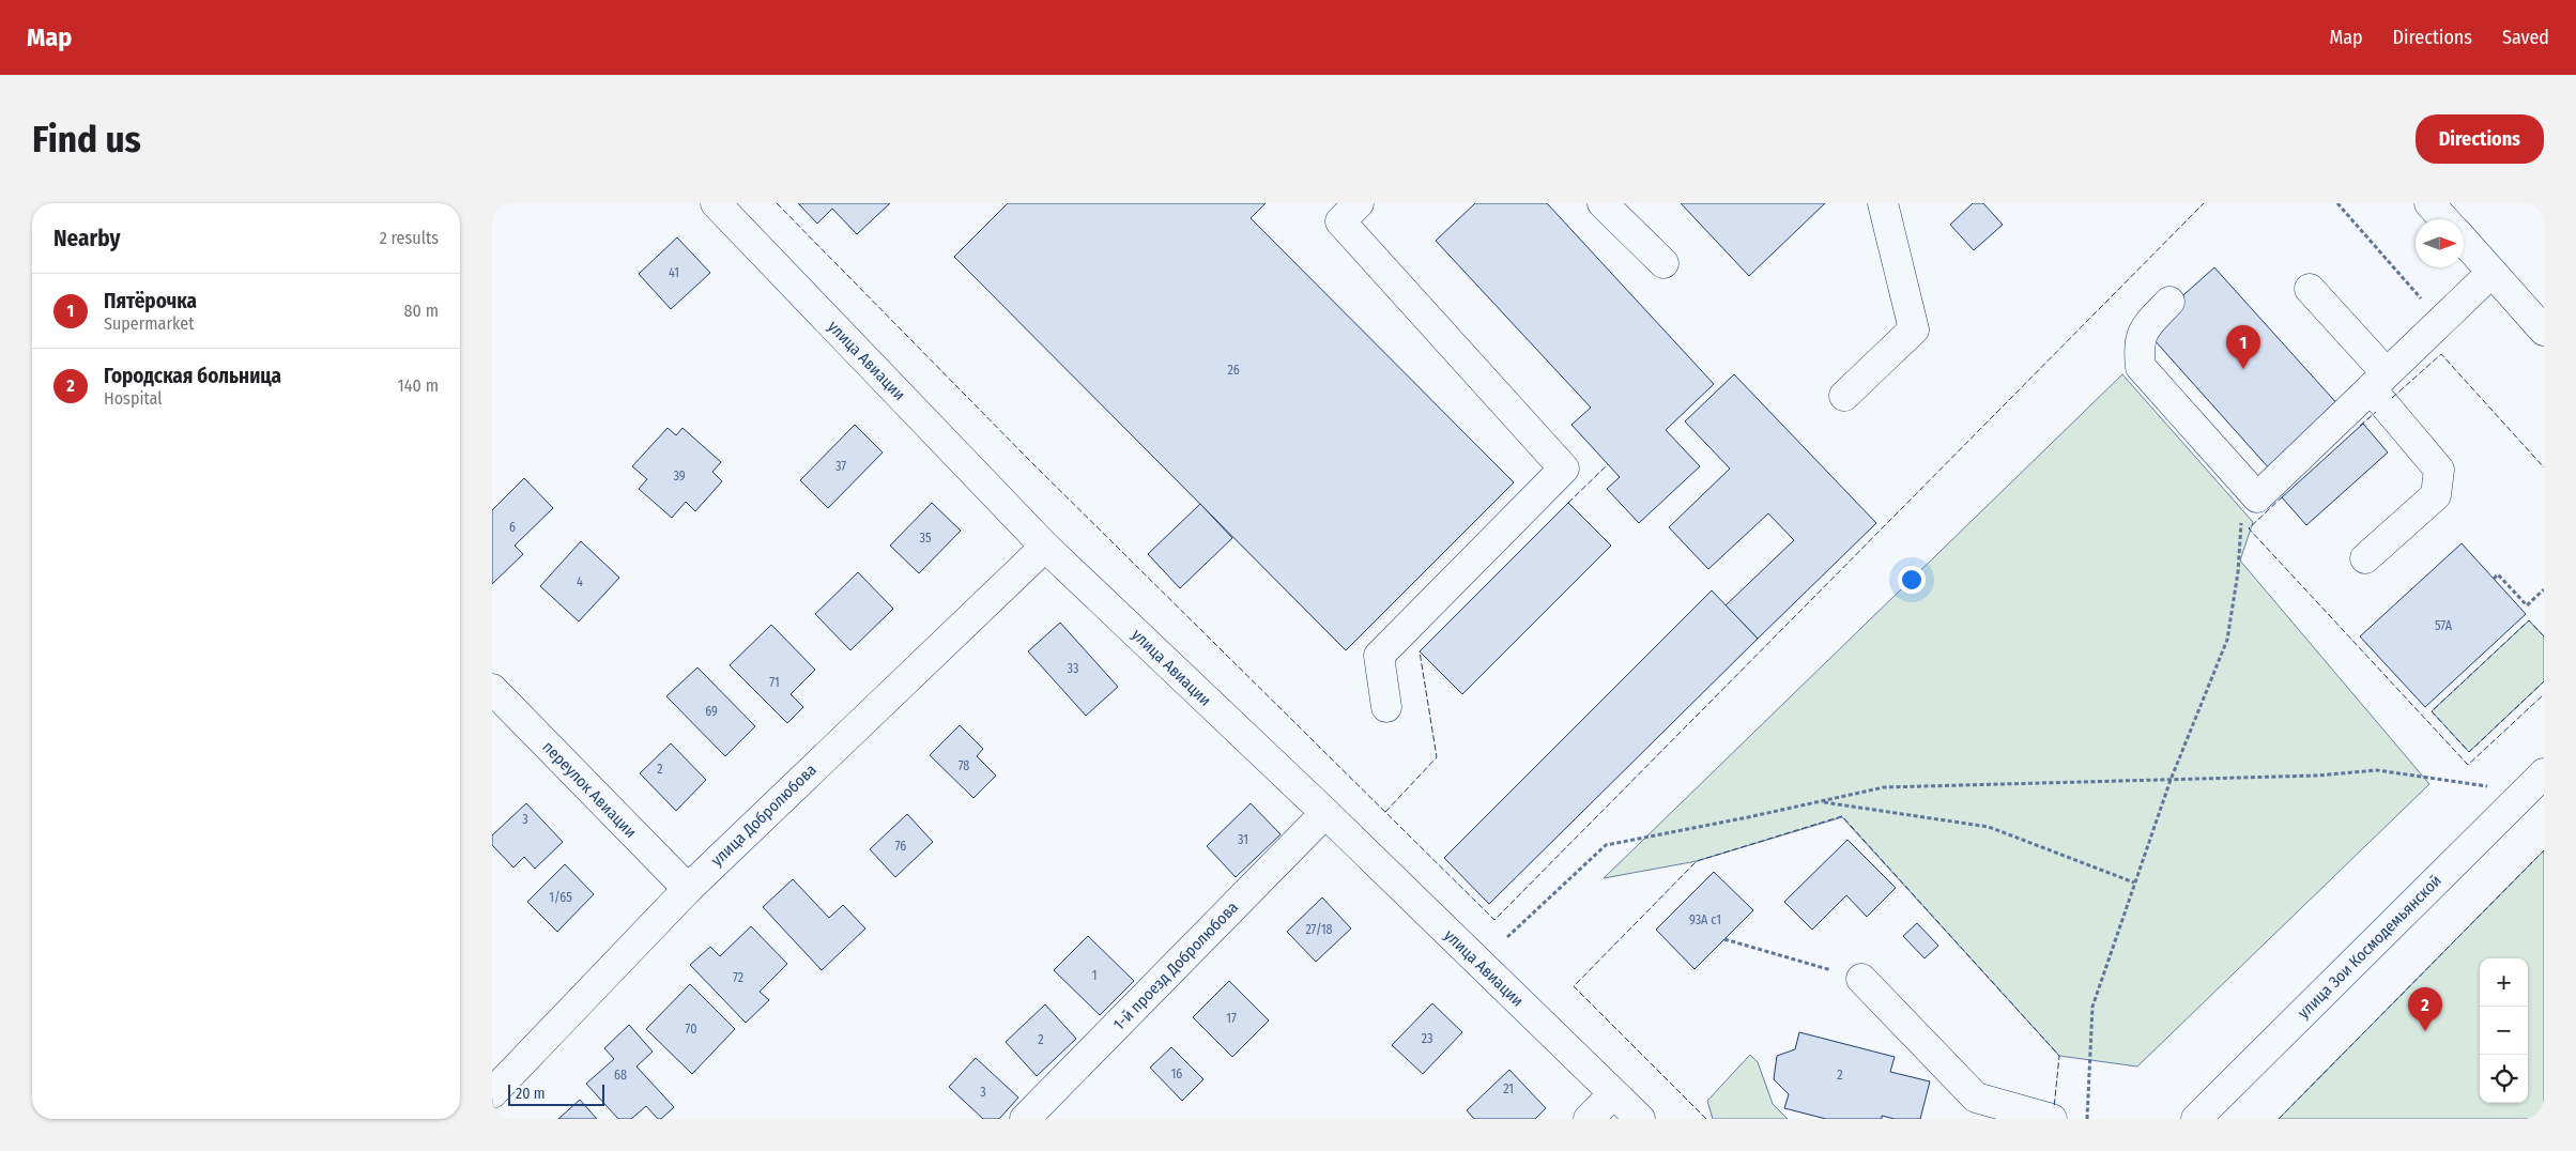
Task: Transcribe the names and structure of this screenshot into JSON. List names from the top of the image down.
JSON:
{
  "streets": {
    "street": [
      "улица Авиации",
      "переулок Авиации",
      "улица Добролюбова",
      "улица Зои Космодемьянской",
      "1-й проезд Добролюбова"
    ]
  },
  "crossings": [
    ["улица Авиации", "улица Добролюбова"],
    ["улица Авиации", "1-й проезд Добролюбова"],
    ["переулок Авиации", "улица Добролюбова"]
  ],
  "house_numbers": [
    "41",
    "26",
    "37",
    "39",
    "6",
    "35",
    "4",
    "57А",
    "33",
    "71",
    "69",
    "78",
    "2",
    "3",
    "31",
    "76",
    "1/65",
    "93А с1",
    "27/18",
    "1",
    "72",
    "17",
    "70",
    "23",
    "2",
    "16",
    "68",
    "2",
    "21",
    "3"
  ],
  "scale_bar": "20 m",
  "north": "right",
  "page": {
    "header": "Map",
    "nav": ["Map", "Directions", "Saved"],
    "buttons": "Directions",
    "title": "Find us",
    "heading": ["Nearby", "2 results"],
    "list": [
      {
        "mark": "1",
        "name": "Пятёрочка",
        "note": "Supermarket",
        "value": "80 m"
      },
      {
        "mark": "2",
        "name": "Городская больница",
        "note": "Hospital",
        "value": "140 m"
      }
    ],
    "pins": ["1", "2"],
    "map_buttons": ["+", "−"],
    "scale": "20 m"
  }
}
